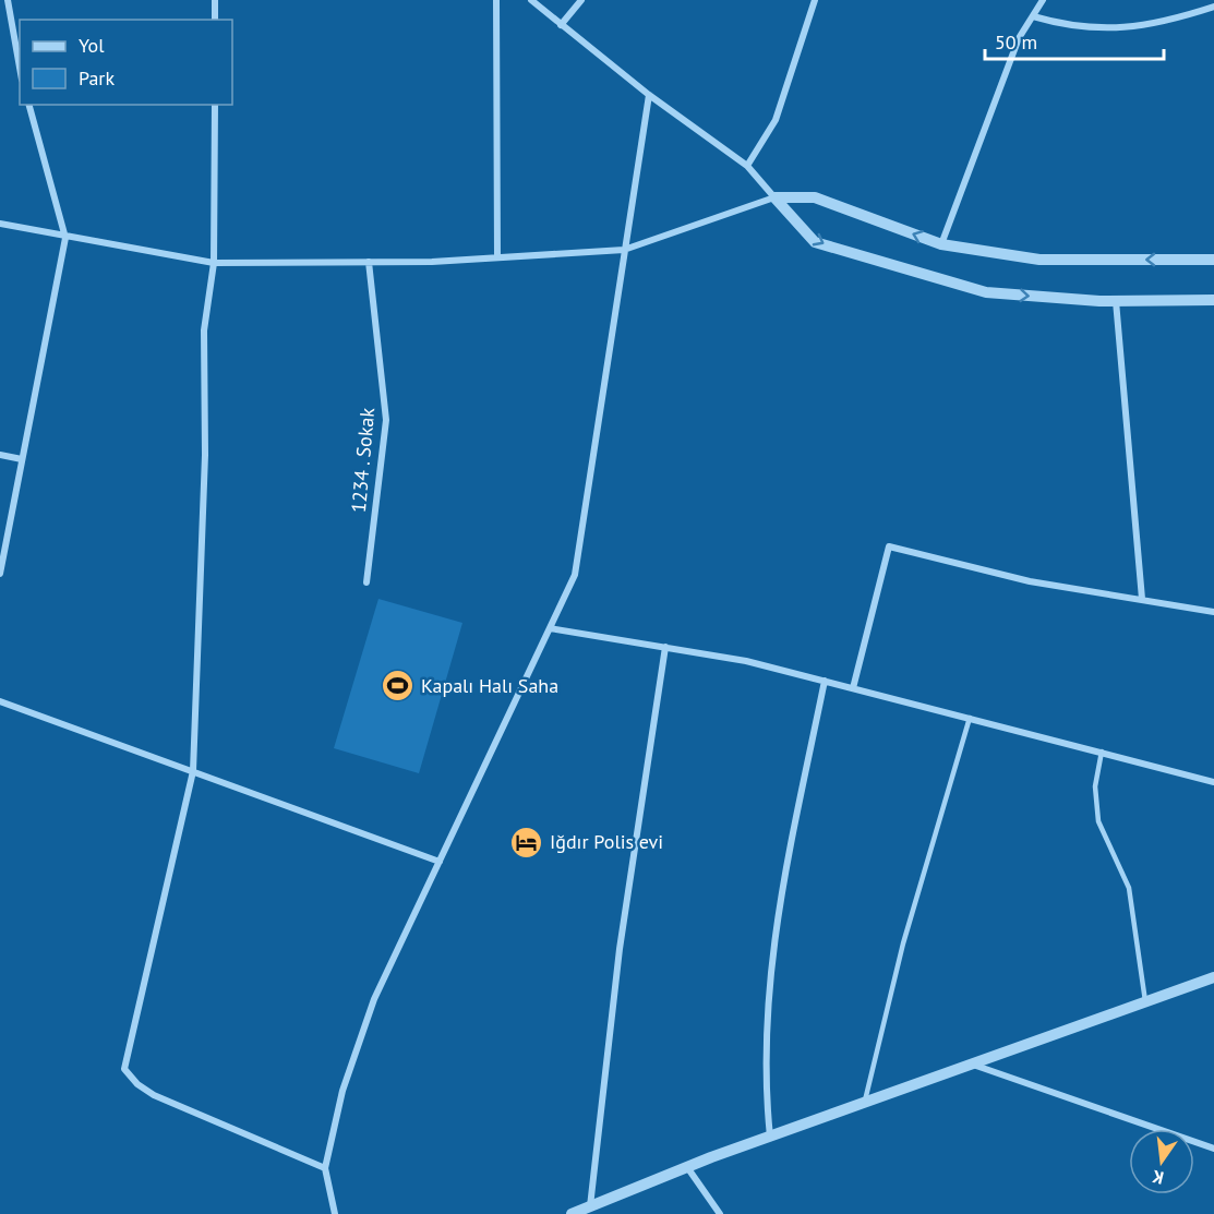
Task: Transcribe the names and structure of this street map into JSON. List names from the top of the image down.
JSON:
{
  "streets": {
    "street": ["1234 . Sokak"]
  },
  "places": {
    "sports": ["Kapalı Halı Saha"],
    "hotel": ["Iğdır Polis evi"]
  },
  "legend": ["Yol", "Park"],
  "scale_bar": "50 m",
  "north": "bottom"
}
